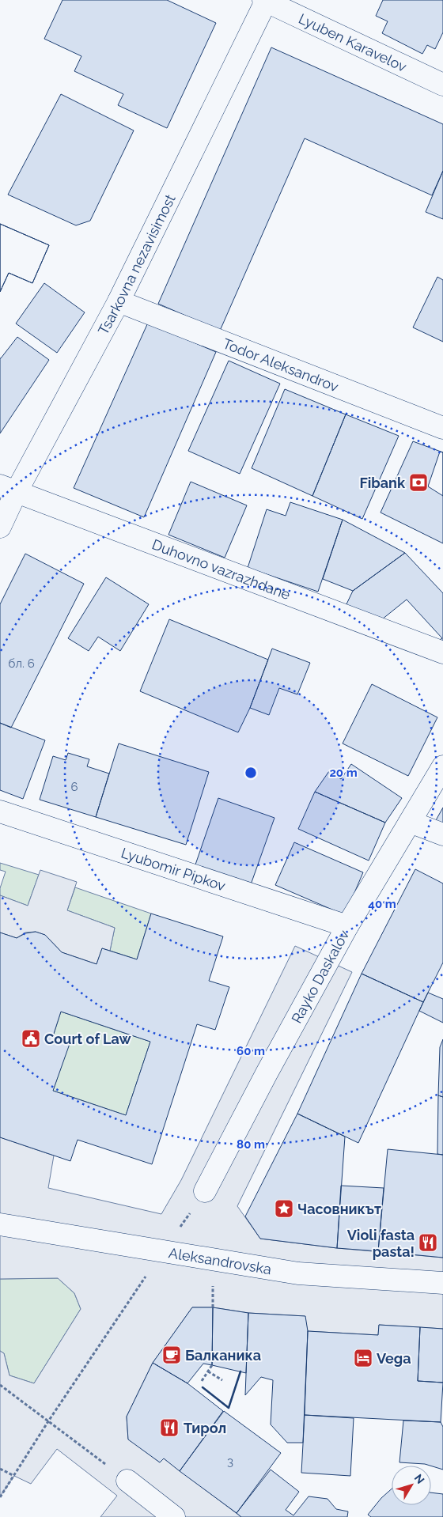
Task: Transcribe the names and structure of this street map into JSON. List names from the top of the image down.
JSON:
{
  "streets": {
    "street": [
      "Lyuben Karavelov",
      "Tsarkovna nezavisimost",
      "Todor Aleksandrov",
      "Duhovno vazrazhdane",
      "Lyubomir Pipkov",
      "Rayko Daskalov",
      "Aleksandrovska"
    ]
  },
  "crossings": [
    ["Lyuben Karavelov", "Tsarkovna nezavisimost"],
    ["Tsarkovna nezavisimost", "Todor Aleksandrov"],
    ["Tsarkovna nezavisimost", "Duhovno vazrazhdane"],
    ["Lyubomir Pipkov", "Rayko Daskalov"]
  ],
  "places": {
    "bank": ["Fibank"],
    "public building": ["Сourt of Law"],
    "place": ["Часовникът"],
    "restaurant": ["Violi fasta pasta!", "Тирол"],
    "cafe": ["Балканика"],
    "hotel": ["Vega"]
  },
  "house_numbers": ["бл. 6", "6", "3"],
  "north": "top right",
  "rings": [
    "20 m",
    "40 m",
    "60 m",
    "80 m"
  ]
}
